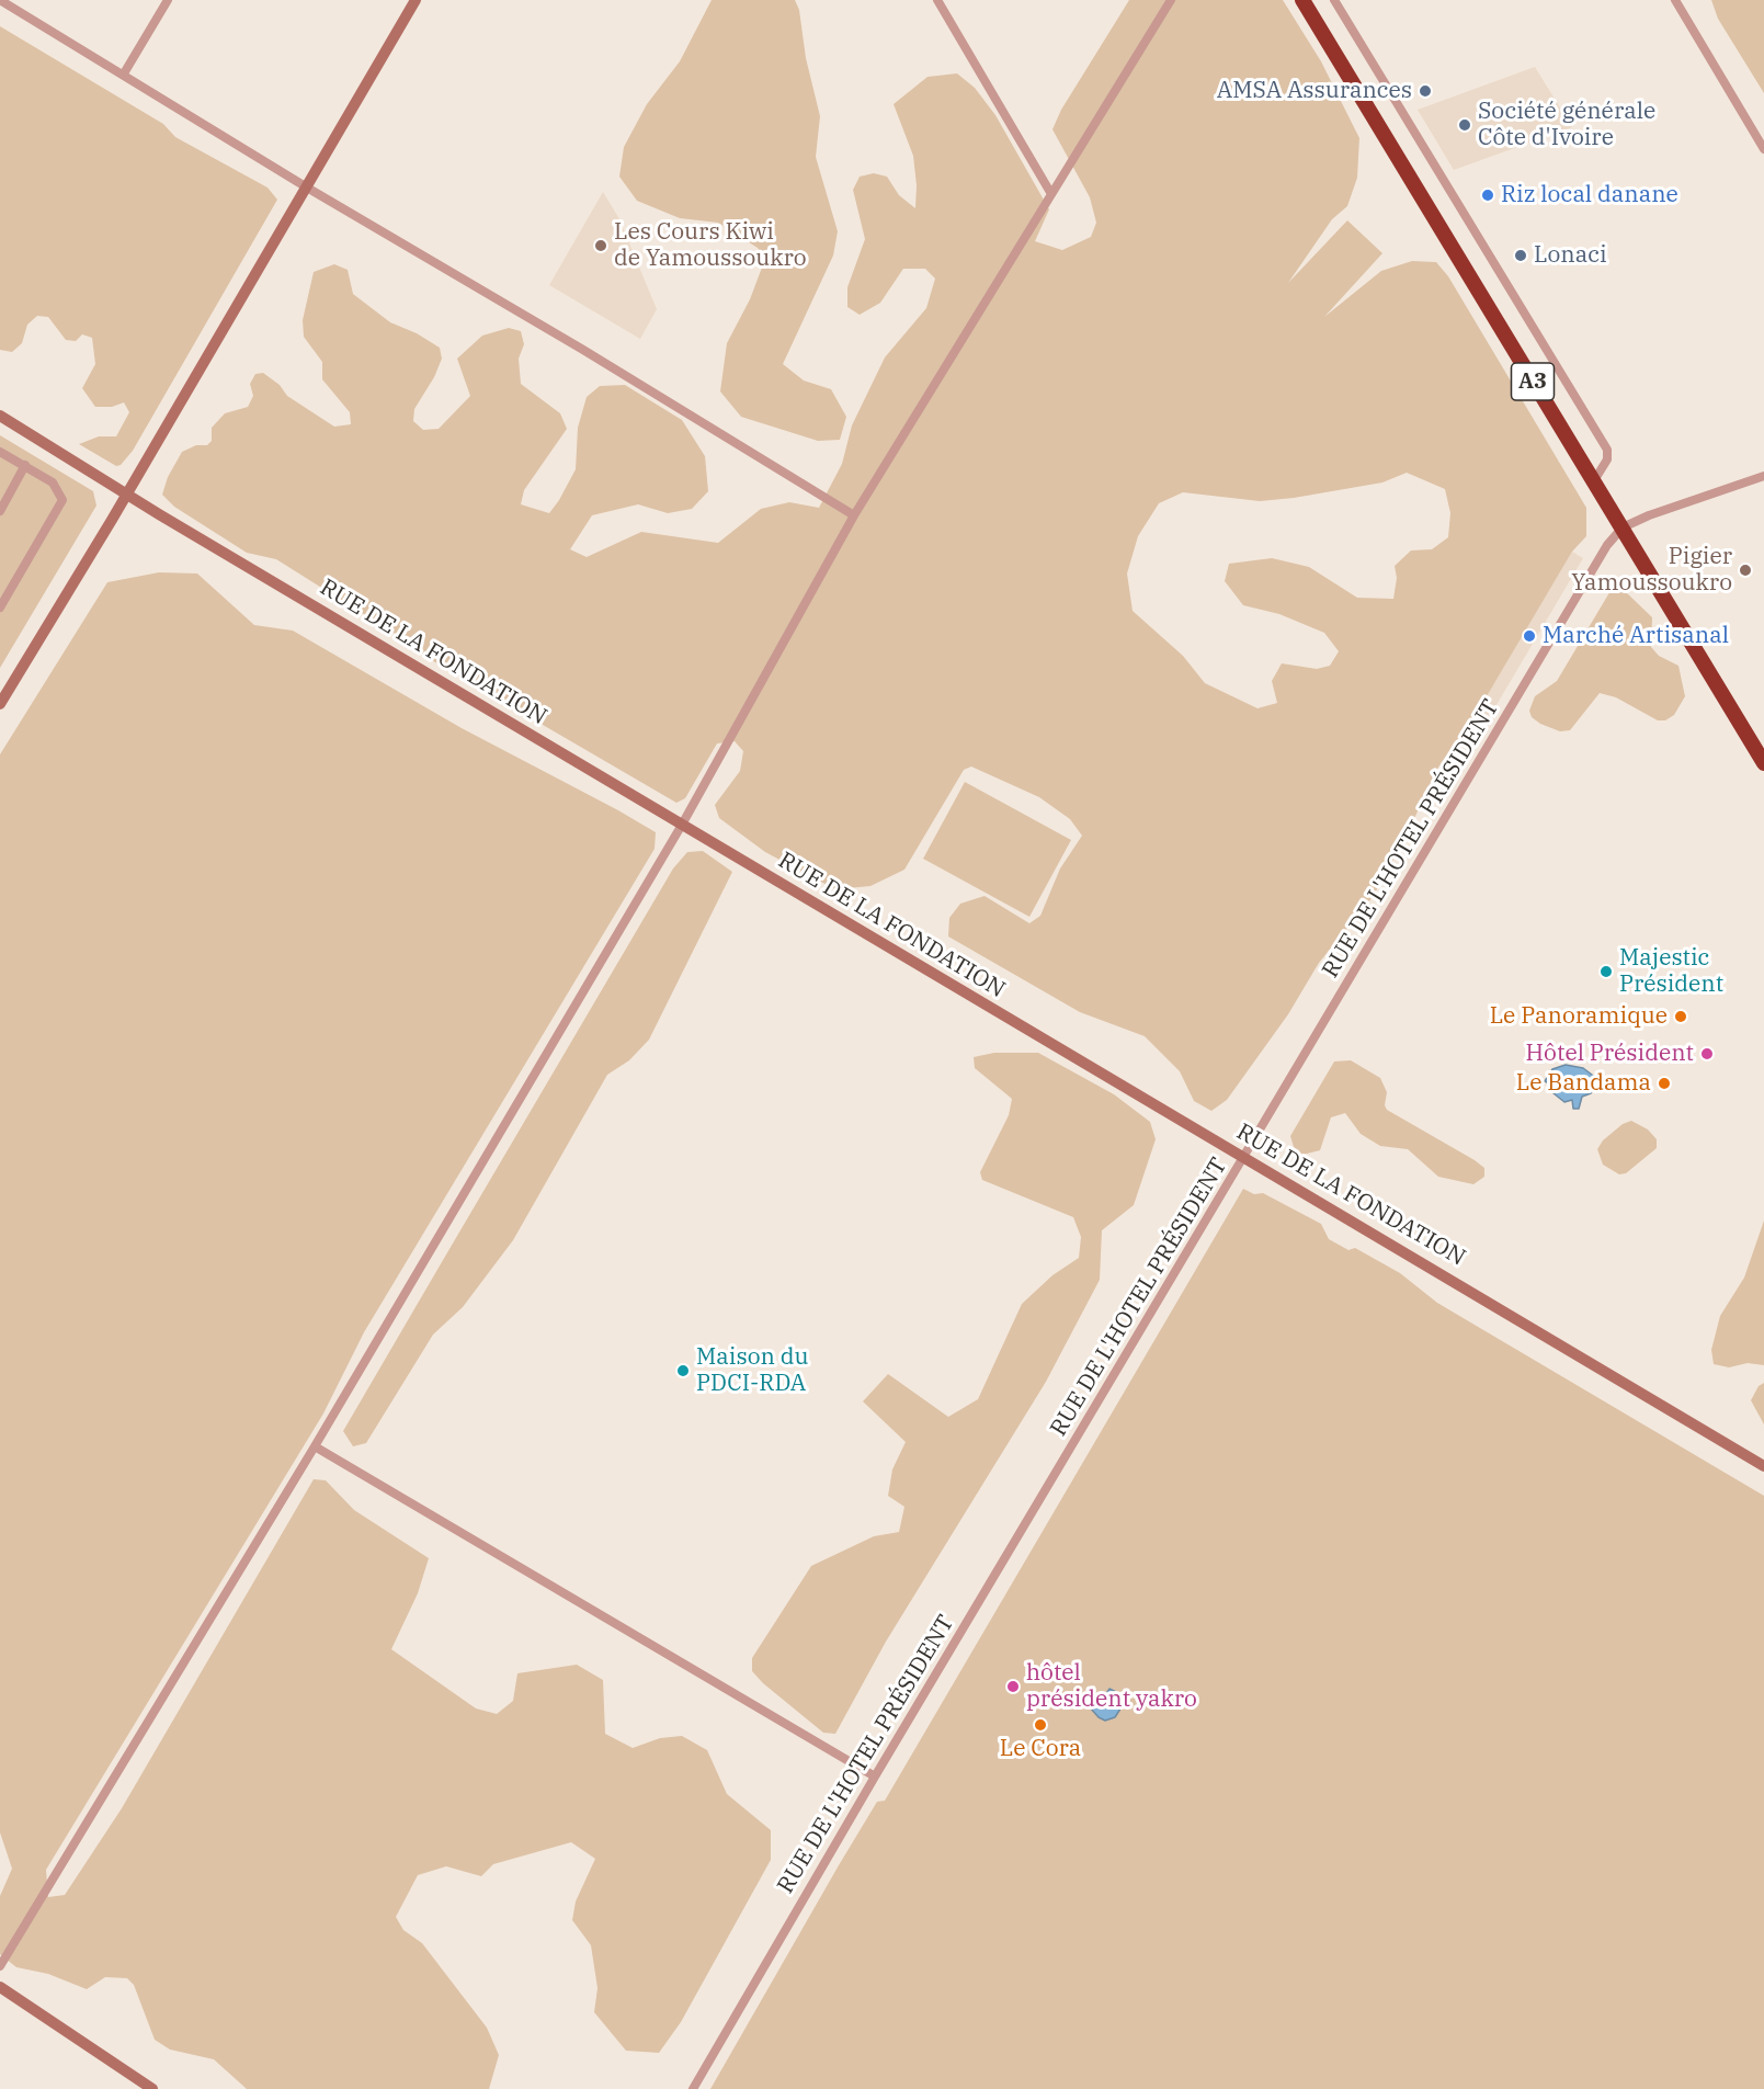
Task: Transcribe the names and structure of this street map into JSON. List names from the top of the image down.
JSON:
{
  "streets": {
    "highway": ["A3"],
    "street": ["RUE DE LA FONDATION", "RUE DE L'HOTEL PRÉSIDENT"]
  },
  "crossings": [
    ["A3", "RUE DE L'HOTEL PRÉSIDENT"],
    ["RUE DE LA FONDATION", "RUE DE L'HOTEL PRÉSIDENT"]
  ],
  "places": [
    "AMSA Assurances",
    "Société générale Côte d'Ivoire",
    "Riz local danane",
    "Les Cours Kiwi de Yamoussoukro",
    "Lonaci",
    "Pigier Yamoussoukro",
    "Marché Artisanal",
    "Majestic Président",
    "Le Panoramique",
    "Hôtel Président",
    "Le Bandama",
    "Maison du PDCI-RDA",
    "hôtel président yakro",
    "Le Cora"
  ]
}
